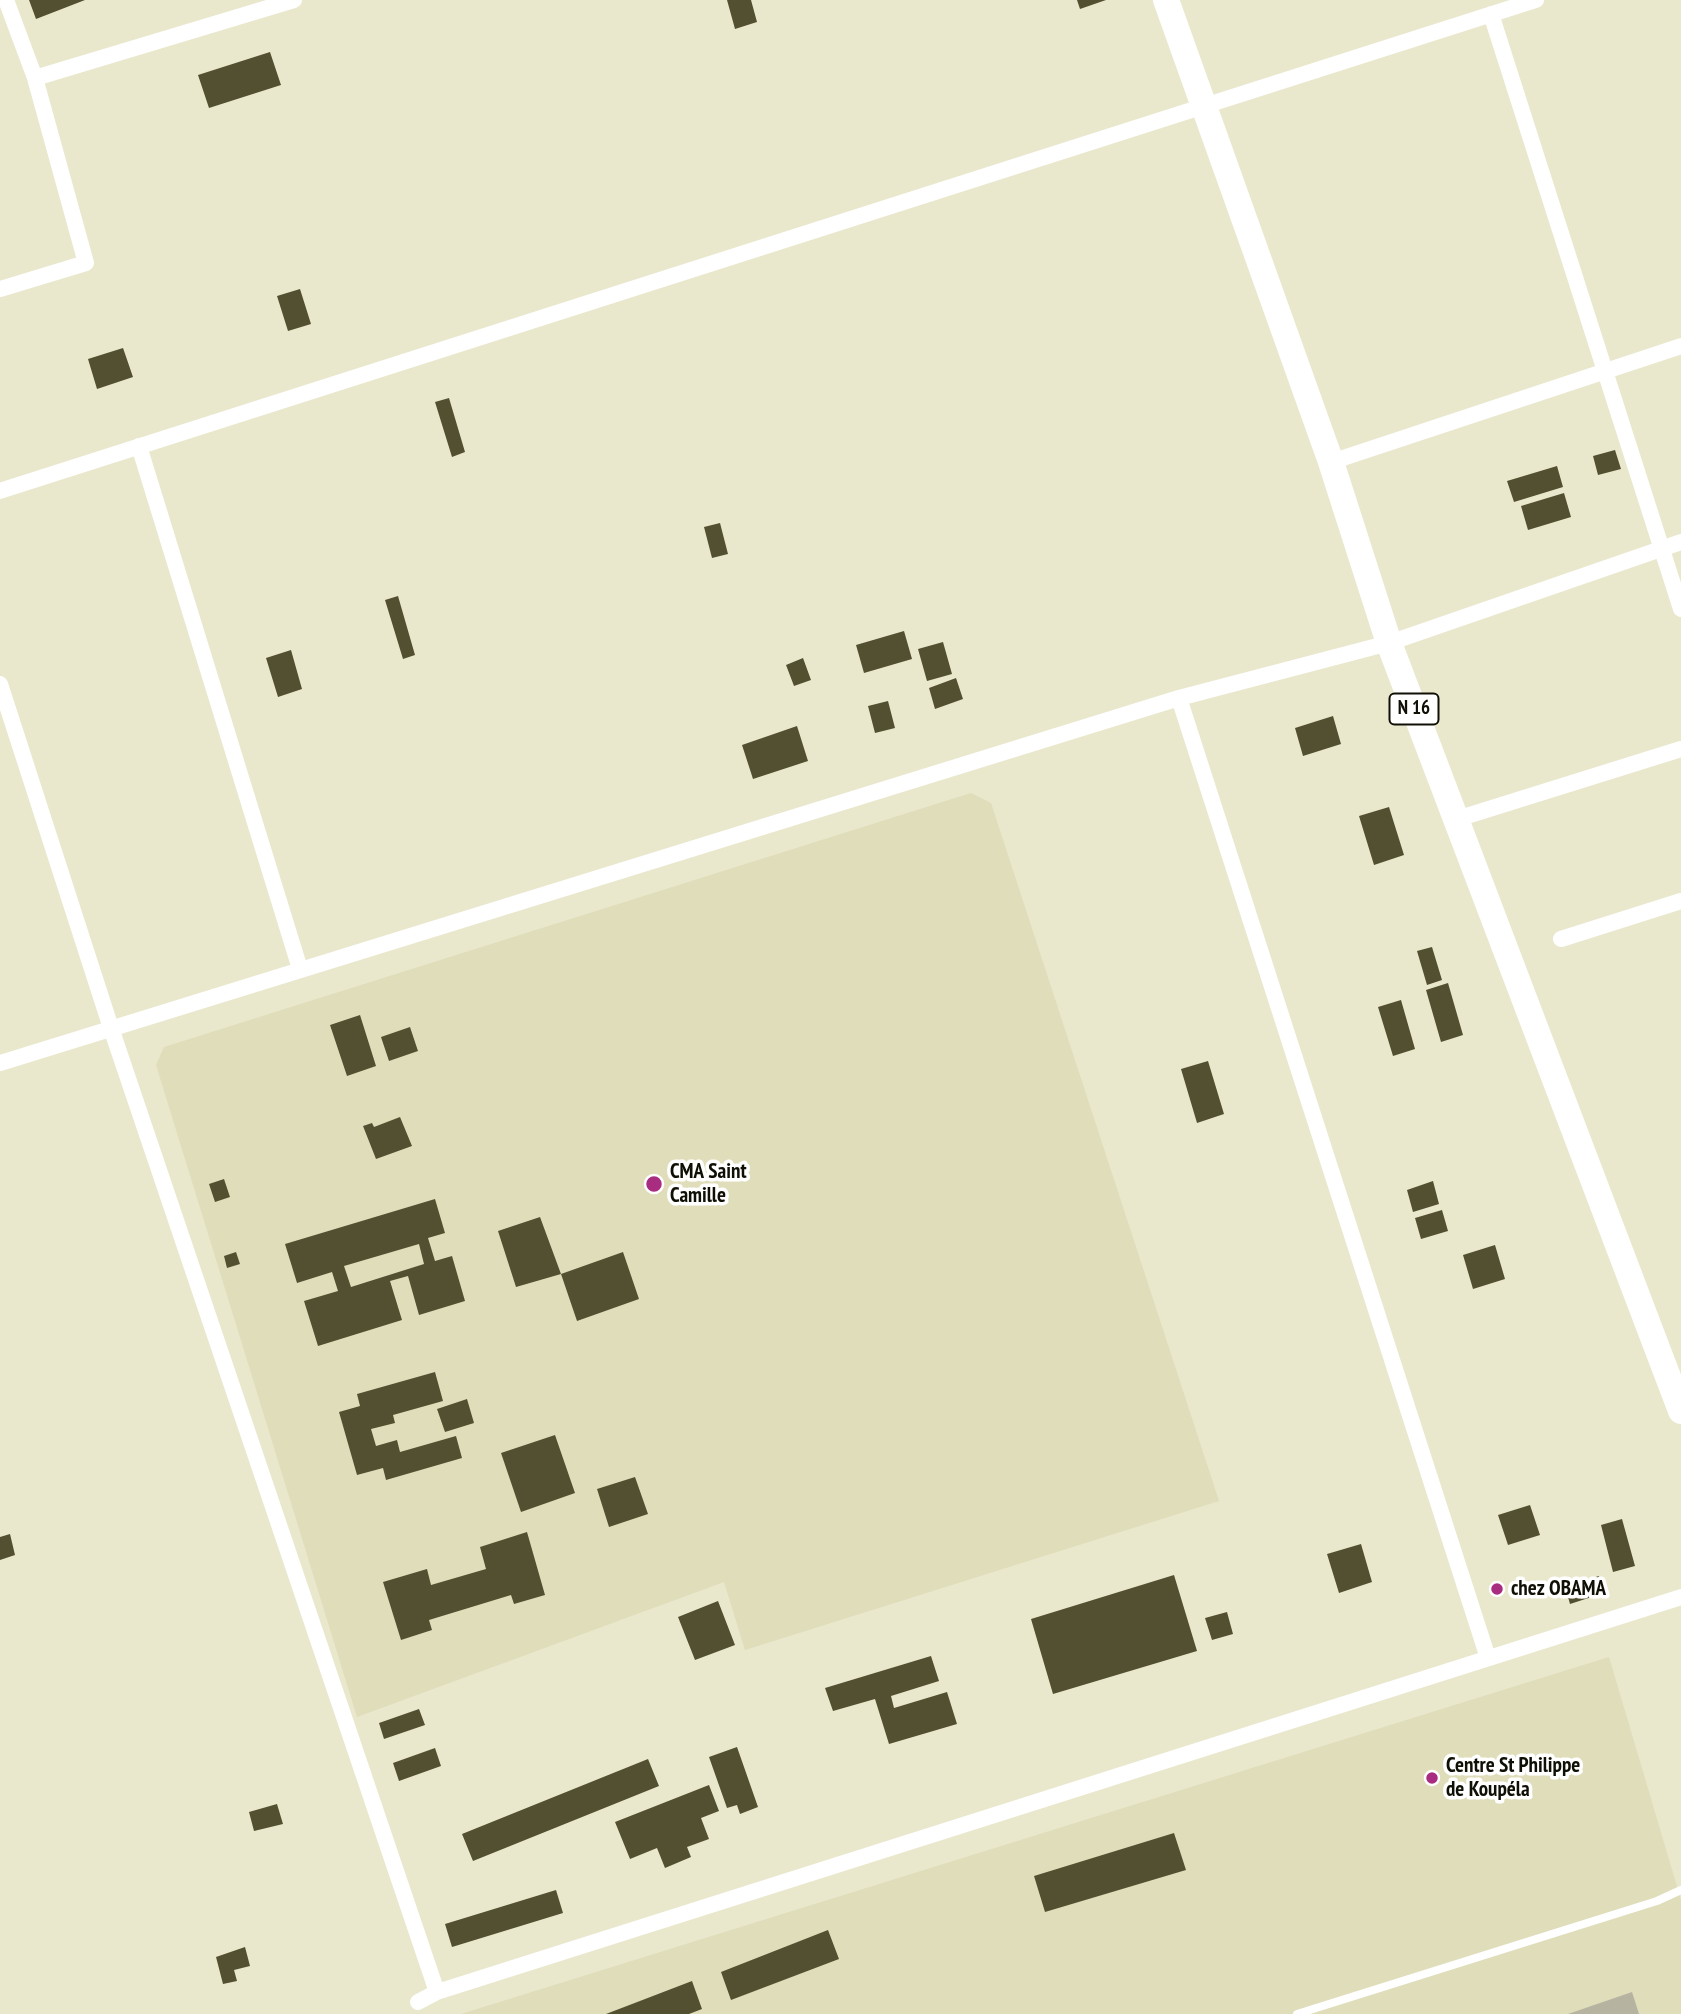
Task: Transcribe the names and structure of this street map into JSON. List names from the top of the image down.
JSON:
{
  "streets": {
    "highway": ["N 16"]
  },
  "places": ["CMA Saint Camille", "chez OBAMA", "Centre St Philippe de Koupéla"]
}
